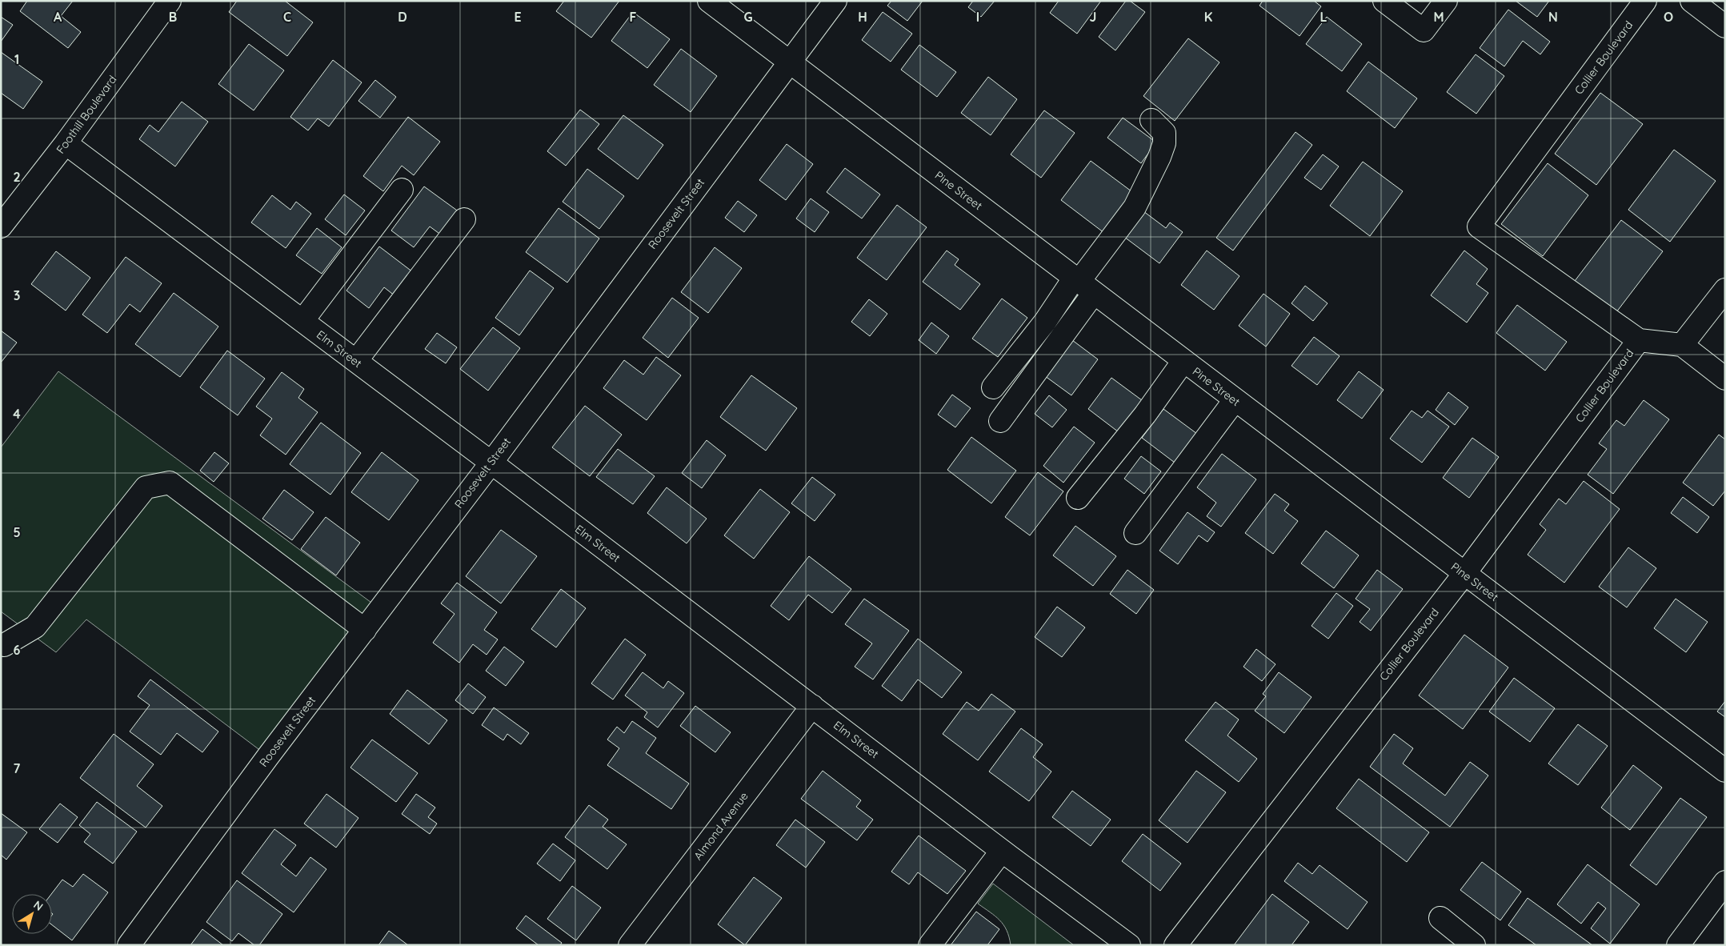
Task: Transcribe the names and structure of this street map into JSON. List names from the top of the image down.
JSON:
{
  "streets": {
    "street": [
      "Collier Boulevard",
      "Foothill Boulevard",
      "Pine Street",
      "Roosevelt Street",
      "Elm Street",
      "Almond Avenue"
    ]
  },
  "crossings": [
    ["Collier Boulevard", "Pine Street"],
    ["Foothill Boulevard", "Elm Street"],
    ["Pine Street", "Roosevelt Street"],
    ["Roosevelt Street", "Elm Street"],
    ["Elm Street", "Almond Avenue"]
  ],
  "north": "top right",
  "grid": {
    "columns": [
      "A",
      "B",
      "C",
      "D",
      "E",
      "F",
      "G",
      "H",
      "I",
      "J",
      "K",
      "L",
      "M",
      "N",
      "O"
    ],
    "rows": [
      "1",
      "2",
      "3",
      "4",
      "5",
      "6",
      "7"
    ]
  }
}
